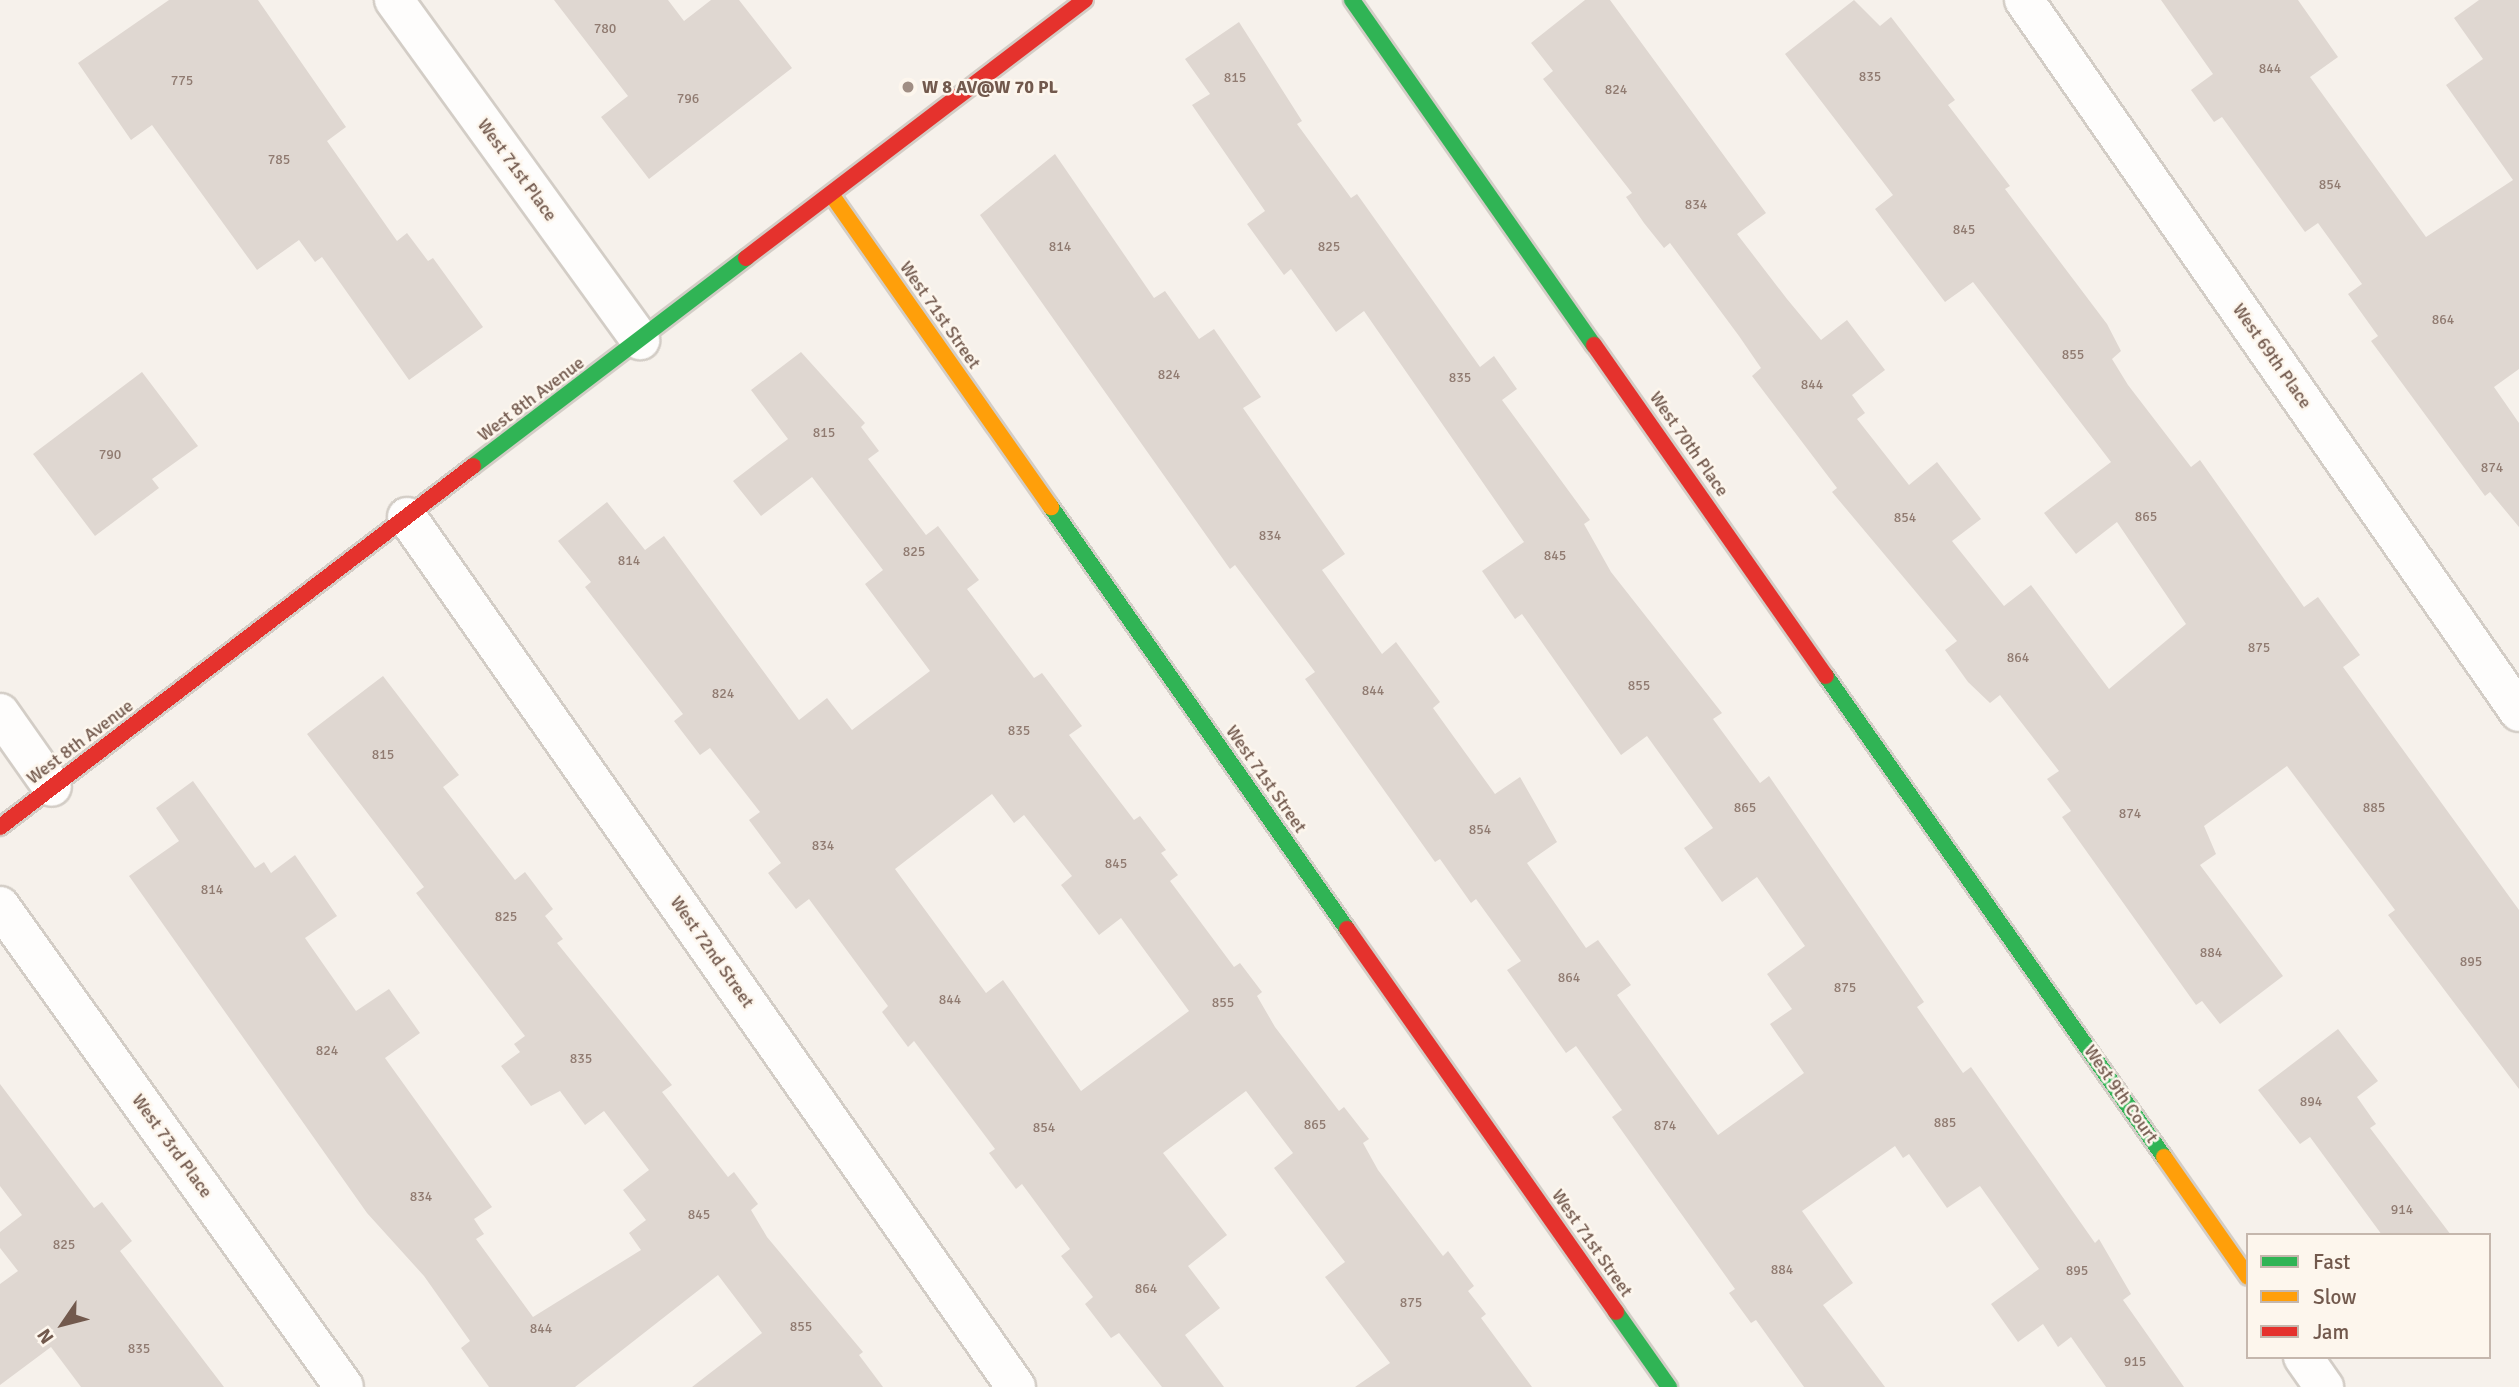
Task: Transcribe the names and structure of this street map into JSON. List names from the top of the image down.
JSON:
{
  "streets": {
    "street": [
      "West 71st Place",
      "West 71st Street",
      "West 69th Place",
      "West 8th Avenue",
      "West 70th Place",
      "West 72nd Street",
      "West 9th Court",
      "West 73rd Place"
    ]
  },
  "crossings": [
    ["West 71st Place", "West 8th Avenue"],
    ["West 71st Street", "West 8th Avenue"],
    ["West 8th Avenue", "West 72nd Street"],
    ["West 70th Place", "West 9th Court"]
  ],
  "places": ["W 8 AV@W 70 PL"],
  "house_numbers": [
    "780",
    "844",
    "835",
    "815",
    "775",
    "824",
    "796",
    "785",
    "854",
    "834",
    "845",
    "814",
    "825",
    "864",
    "855",
    "824",
    "835",
    "844",
    "815",
    "790",
    "874",
    "865",
    "854",
    "834",
    "825",
    "845",
    "814",
    "875",
    "864",
    "855",
    "844",
    "824",
    "835",
    "815",
    "865",
    "885",
    "874",
    "854",
    "834",
    "845",
    "814",
    "825",
    "884",
    "895",
    "864",
    "875",
    "844",
    "855",
    "824",
    "835",
    "894",
    "885",
    "865",
    "874",
    "854",
    "834",
    "914",
    "845",
    "825",
    "884",
    "895",
    "864",
    "875",
    "855",
    "844",
    "835",
    "915"
  ],
  "legend": ["Fast", "Slow", "Jam"],
  "north": "bottom left"
}
